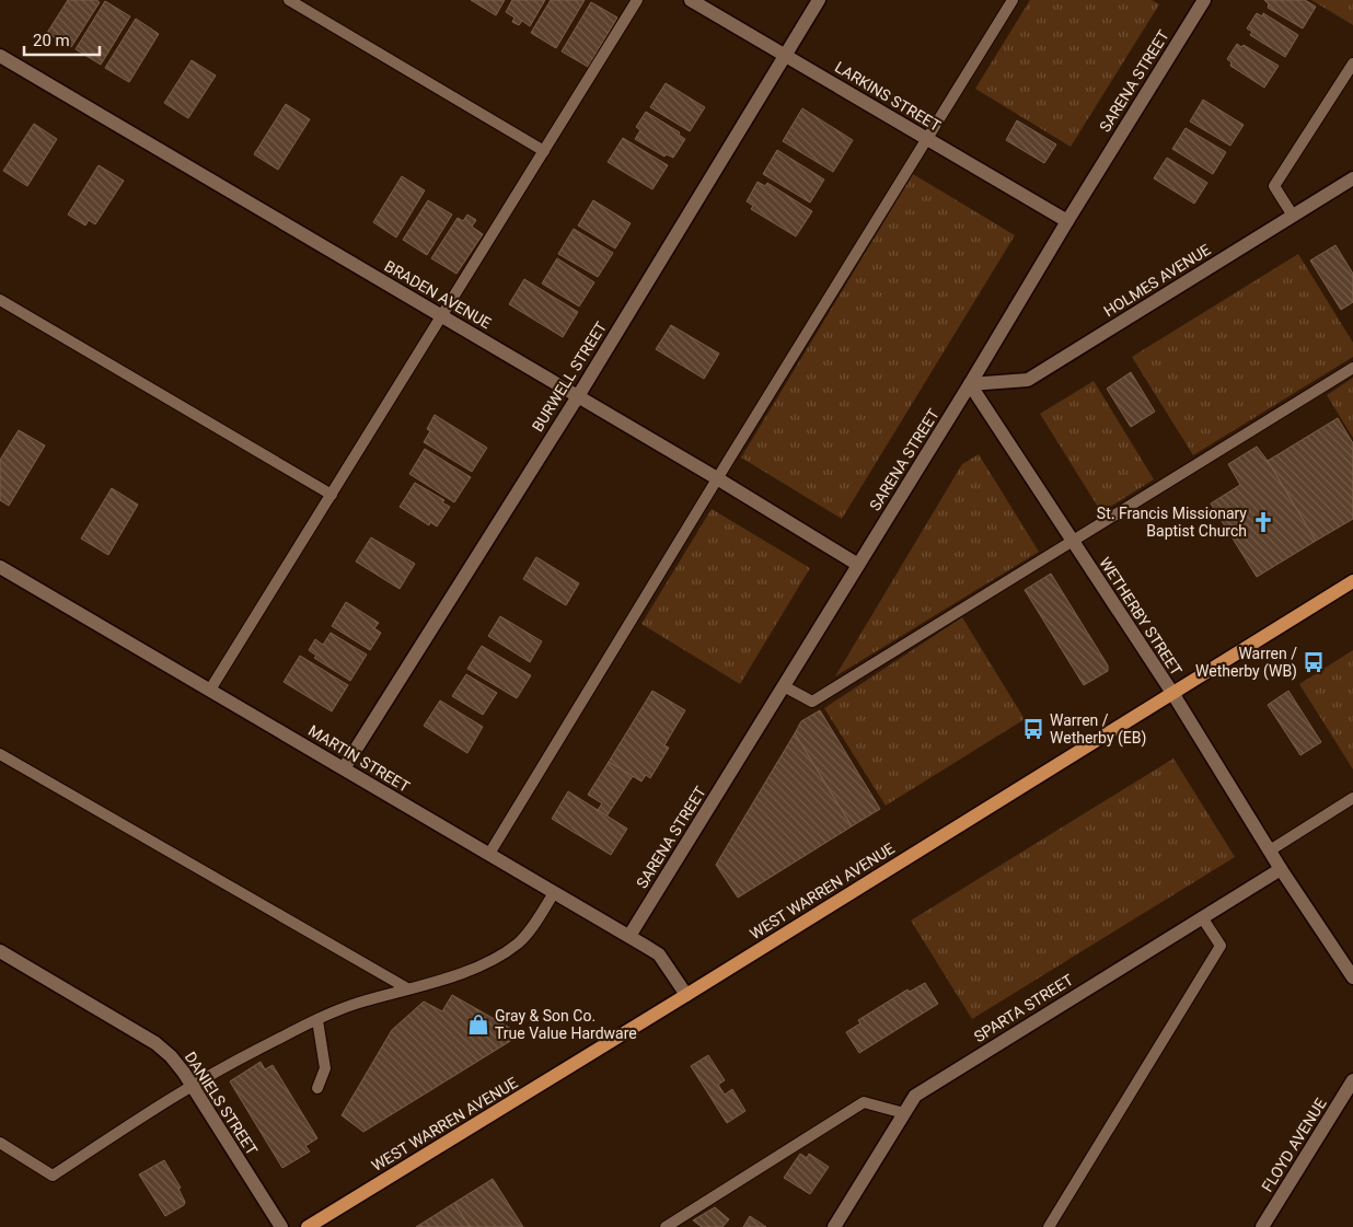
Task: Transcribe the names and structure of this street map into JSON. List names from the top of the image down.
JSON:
{
  "streets": {
    "main road": ["WEST WARREN AVENUE"],
    "street": [
      "SARENA STREET",
      "LARKINS STREET",
      "HOLMES AVENUE",
      "BRADEN AVENUE",
      "BURWELL STREET",
      "WETHERBY STREET",
      "MARTIN STREET",
      "SPARTA STREET",
      "DANIELS STREET",
      "FLOYD AVENUE"
    ]
  },
  "crossings": [
    ["SARENA STREET", "LARKINS STREET"],
    ["SARENA STREET", "HOLMES AVENUE"],
    ["SARENA STREET", "BRADEN AVENUE"],
    ["SARENA STREET", "WETHERBY STREET"],
    ["SARENA STREET", "MARTIN STREET"],
    ["LARKINS STREET", "BURWELL STREET"],
    ["HOLMES AVENUE", "WETHERBY STREET"],
    ["BRADEN AVENUE", "BURWELL STREET"],
    ["BURWELL STREET", "MARTIN STREET"],
    ["WETHERBY STREET", "WEST WARREN AVENUE"],
    ["WETHERBY STREET", "SPARTA STREET"],
    ["MARTIN STREET", "WEST WARREN AVENUE"]
  ],
  "places": {
    "church": ["St. Francis Missionary Baptist Church"],
    "bus stop": ["Warren / Wetherby (WB)", "Warren / Wetherby (EB)"],
    "shop": ["Gray & Son Co. True Value Hardware"]
  },
  "scale_bar": "20 m"
}
